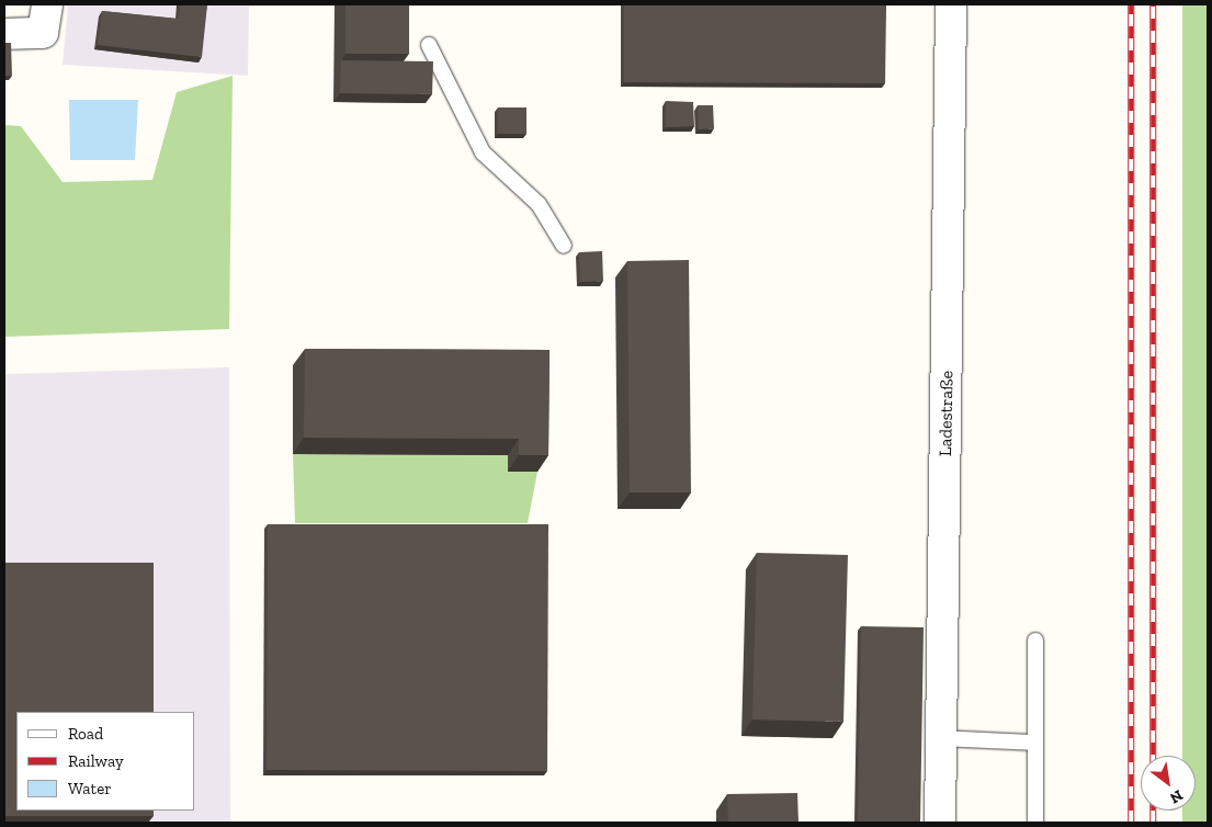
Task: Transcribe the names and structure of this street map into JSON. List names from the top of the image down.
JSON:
{
  "streets": {
    "street": ["Ladestraße"]
  },
  "legend": ["Road", "Railway", "Water"],
  "north": "bottom right"
}
